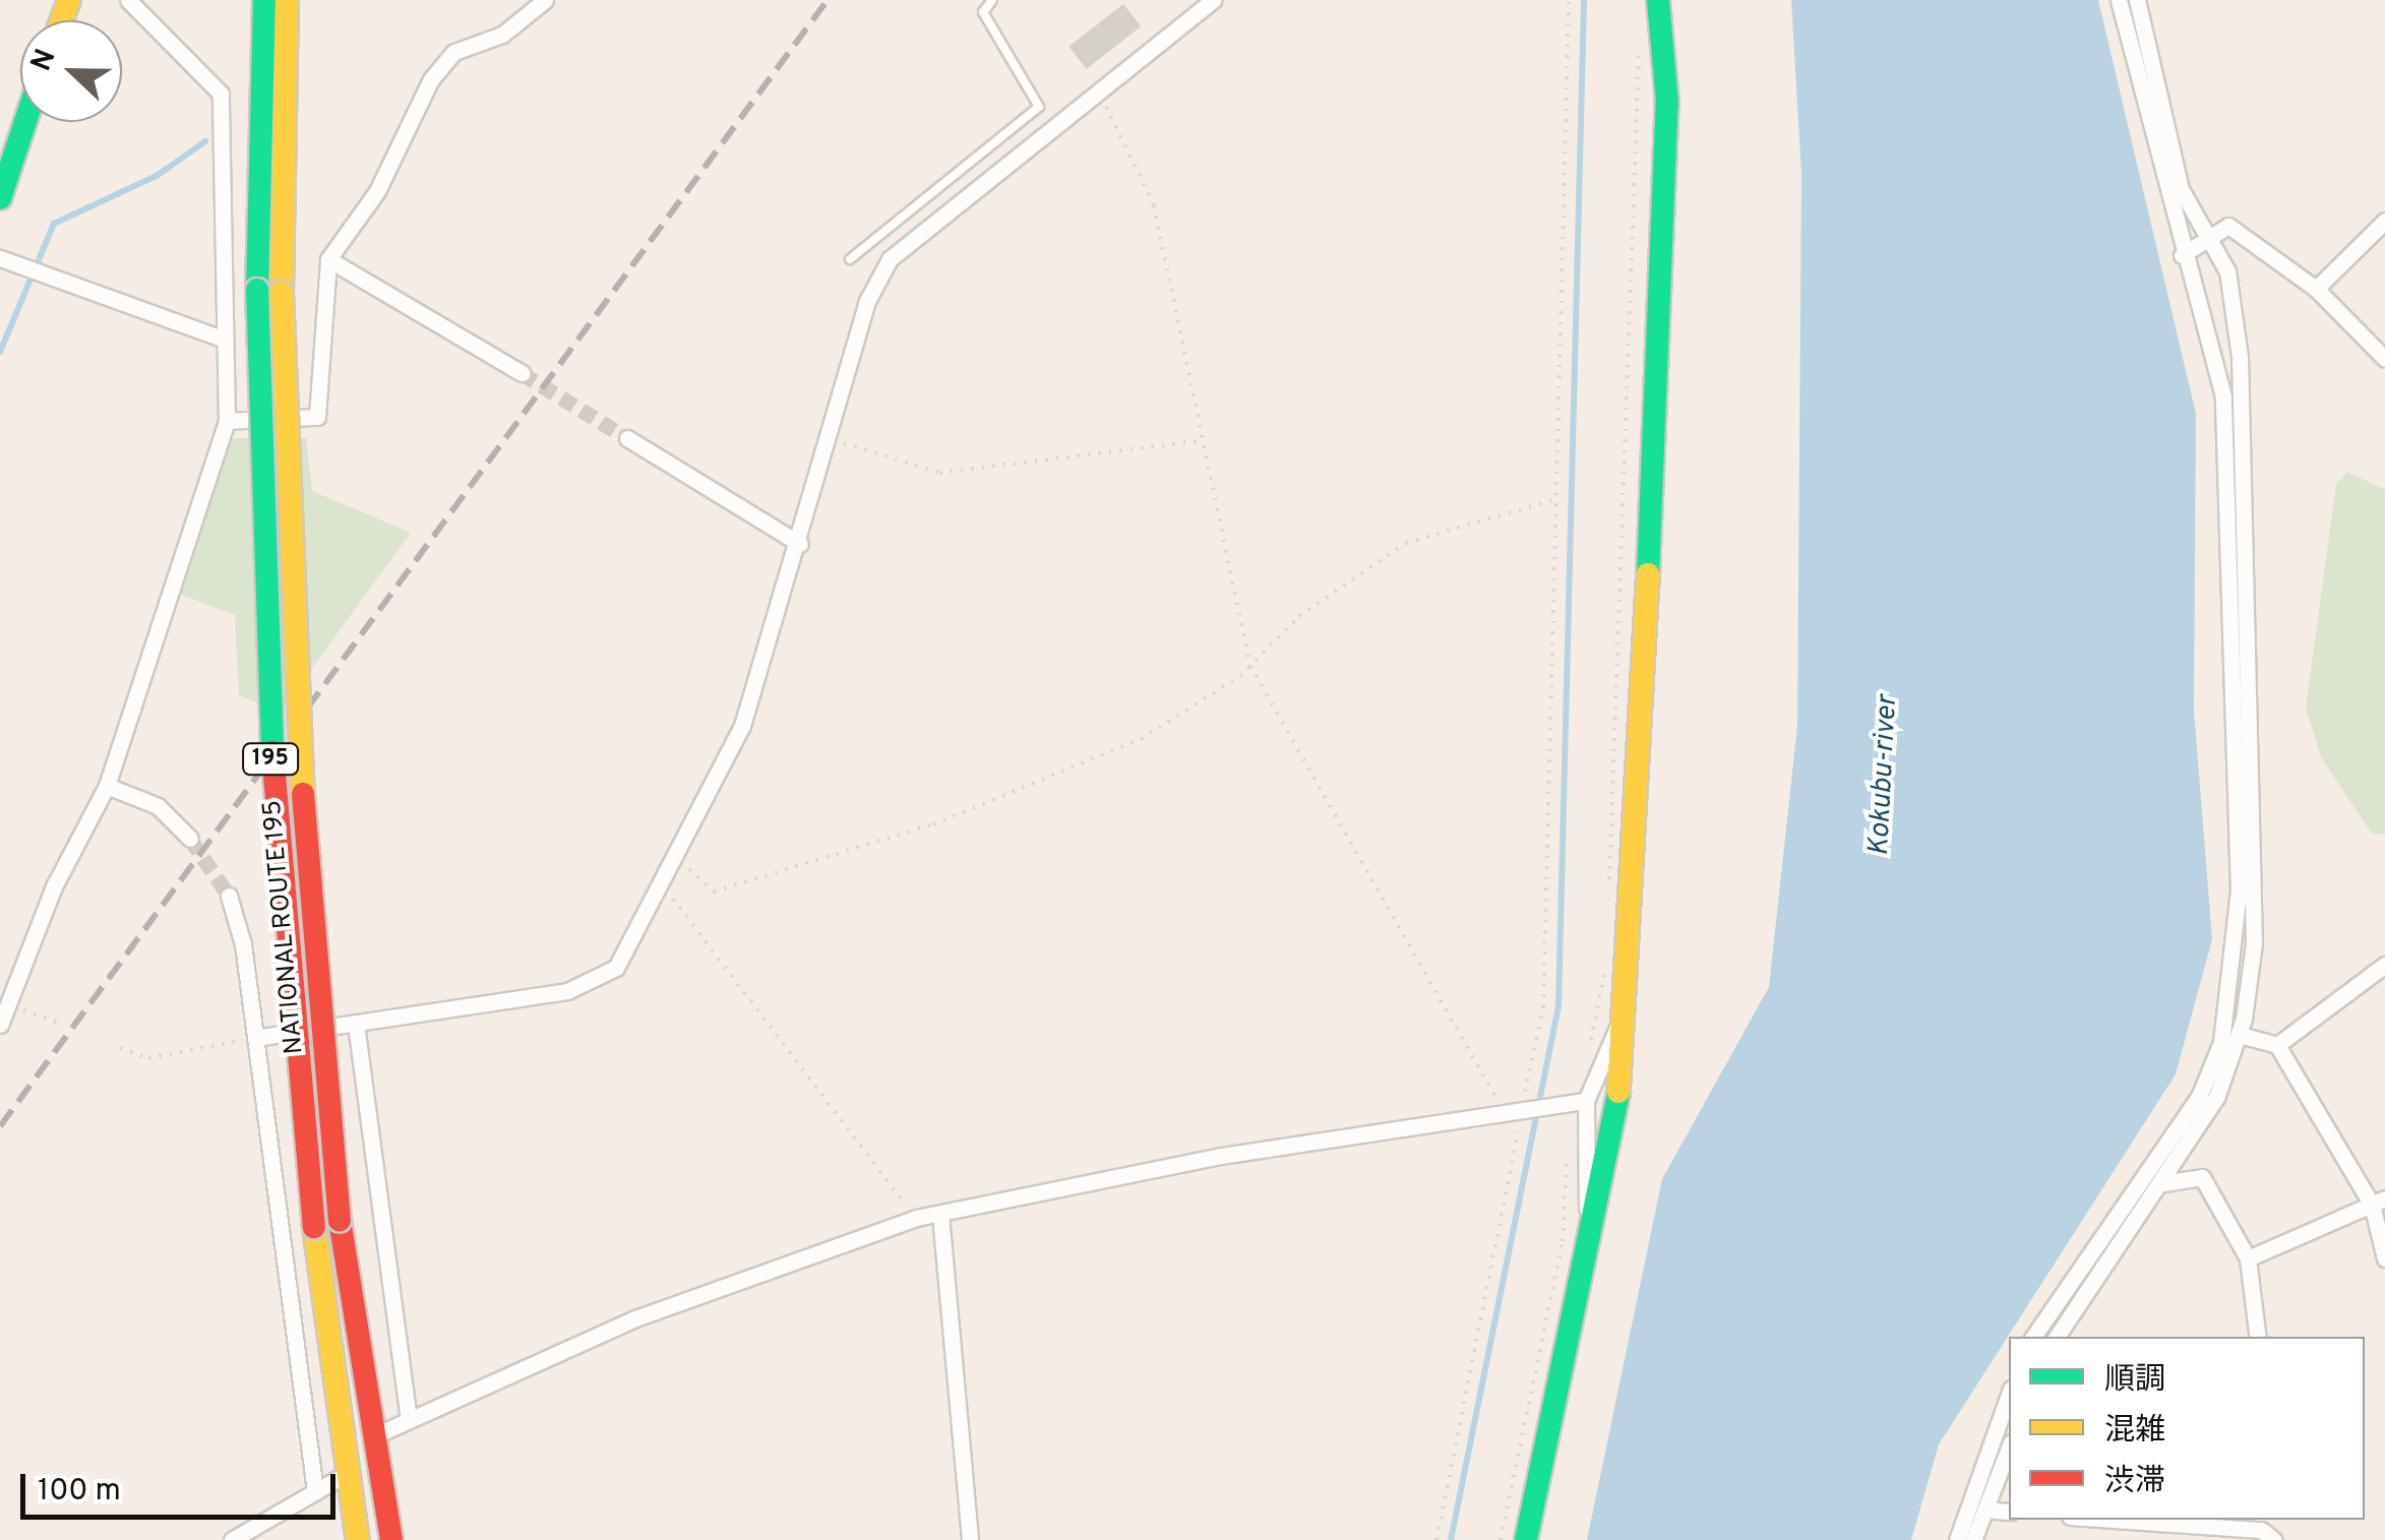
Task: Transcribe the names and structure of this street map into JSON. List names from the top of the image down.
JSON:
{
  "streets": {
    "main road": ["195", "NATIONAL ROUTE 195"]
  },
  "water": ["Kokubu-river"],
  "legend": ["順調", "混雑", "渋滞"],
  "scale_bar": "100 m",
  "north": "left"
}
